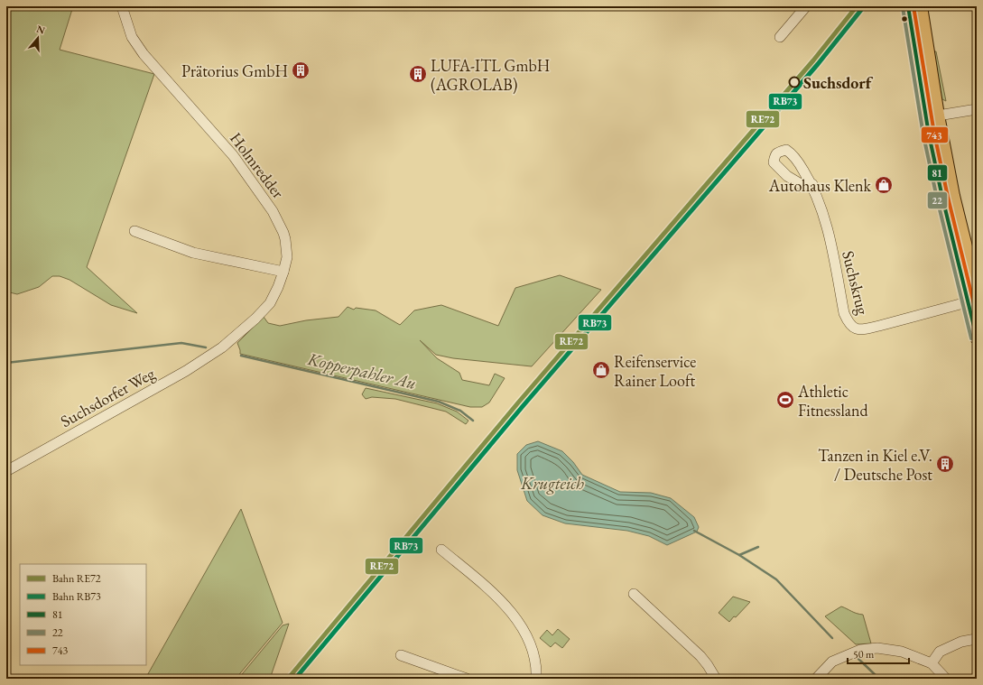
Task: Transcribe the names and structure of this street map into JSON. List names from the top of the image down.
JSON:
{
  "streets": {
    "street": ["Holmredder", "Suchskrug", "Suchsdorfer Weg"]
  },
  "crossings": [
    ["Holmredder", "Suchsdorfer Weg"]
  ],
  "water": ["Kopperpahler Au", "Krugteich"],
  "places": {
    "building": ["Prätorius GmbH", "LUFA-ITL GmbH (AGROLAB)", "Tanzen in Kiel e.V. / Deutsche Post"],
    "other": ["Suchsdorf"],
    "shop": ["Autohaus Klenk", "Reifenservice Rainer Looft"],
    "sports": ["Athletic Fitnessland"]
  },
  "lines": [
    "rail line RE72",
    "transit line 81",
    "transit line 743",
    "transit line 22",
    "rail line RB73"
  ],
  "legend": [
    "Bahn RE72",
    "Bahn RB73",
    "81",
    "22",
    "743"
  ],
  "scale_bar": "50 m",
  "north": "top"
}
